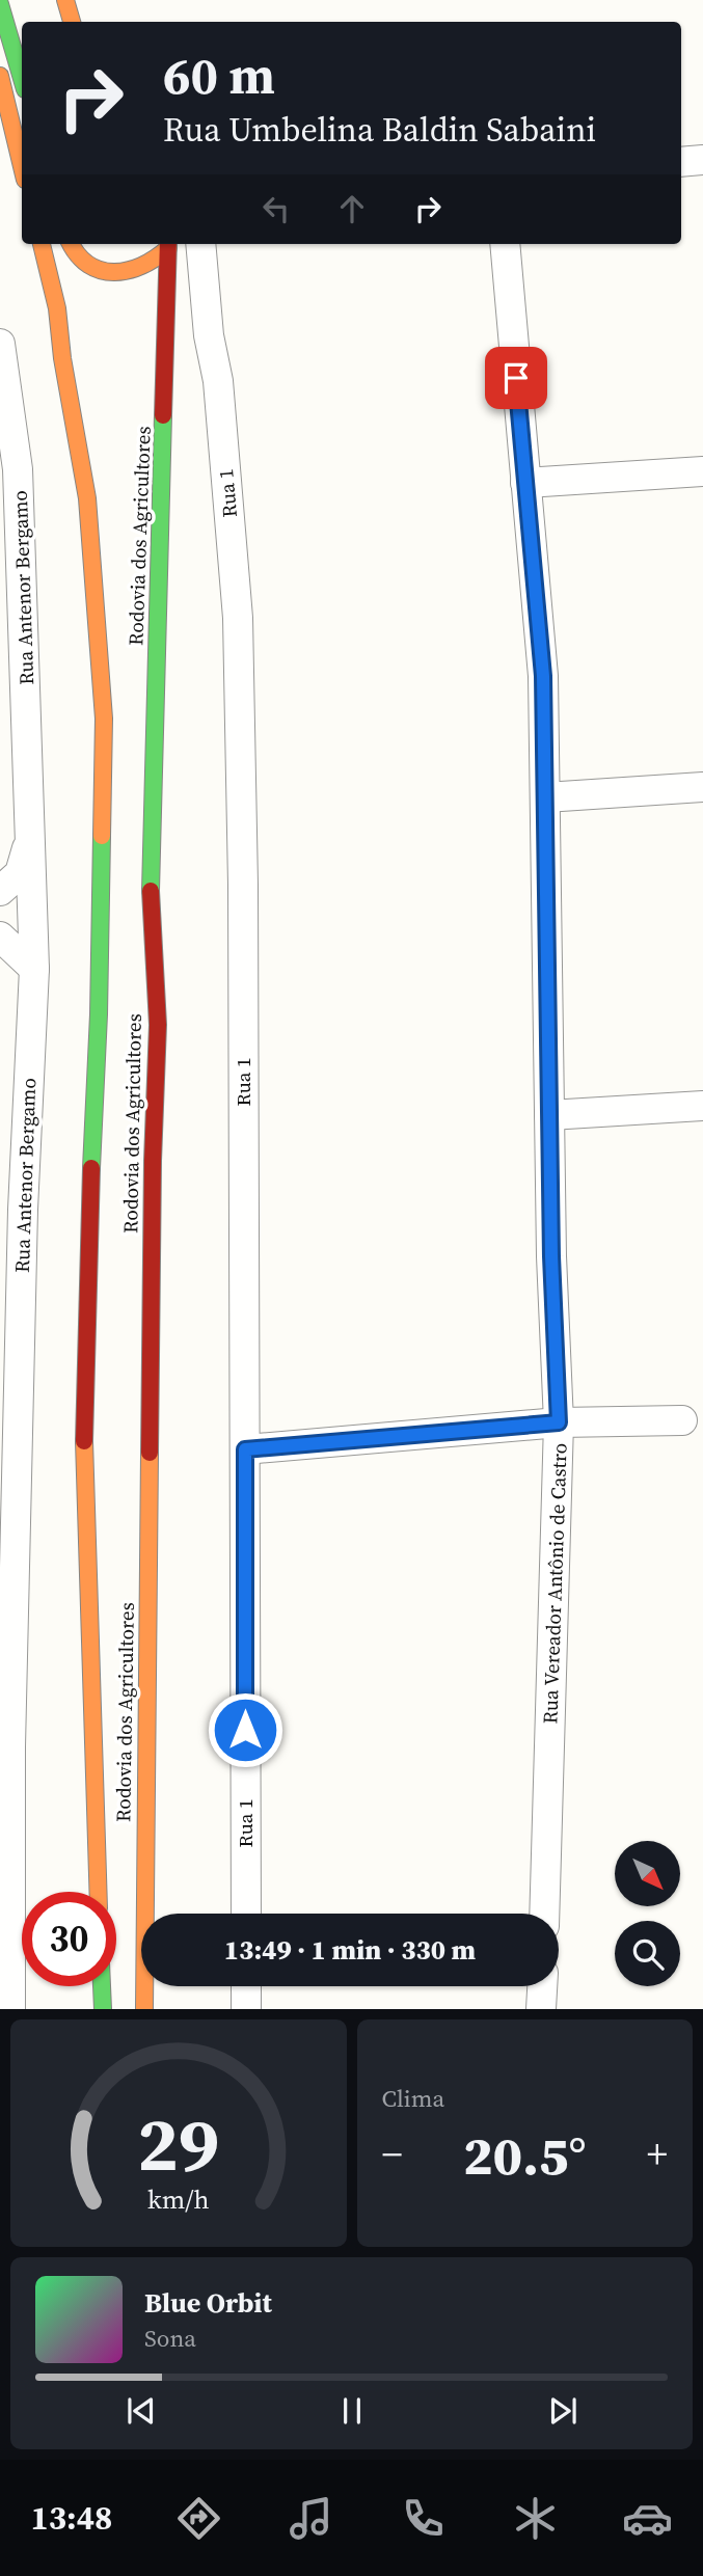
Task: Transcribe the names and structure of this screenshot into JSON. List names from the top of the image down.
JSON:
{
  "streets": {
    "main road": ["Rodovia dos Agricultores"],
    "street": ["Rua 1", "Rua Antenor Bergamo", "Rua Vereador Antônio de Castro"]
  },
  "north": "bottom right",
  "page": {
    "turn": ["60 m", "Rua Umbelina Baldin Sabaini"],
    "limit": "30",
    "trip": "13:49 · 1 min · 330 m",
    "tile": "Clima",
    "heat": ["−", "20.5°", "+"],
    "song": ["Blue Orbit", "Sona"],
    "tabs": "13:48",
    "gauge": ["29", "km/h"]
  }
}
